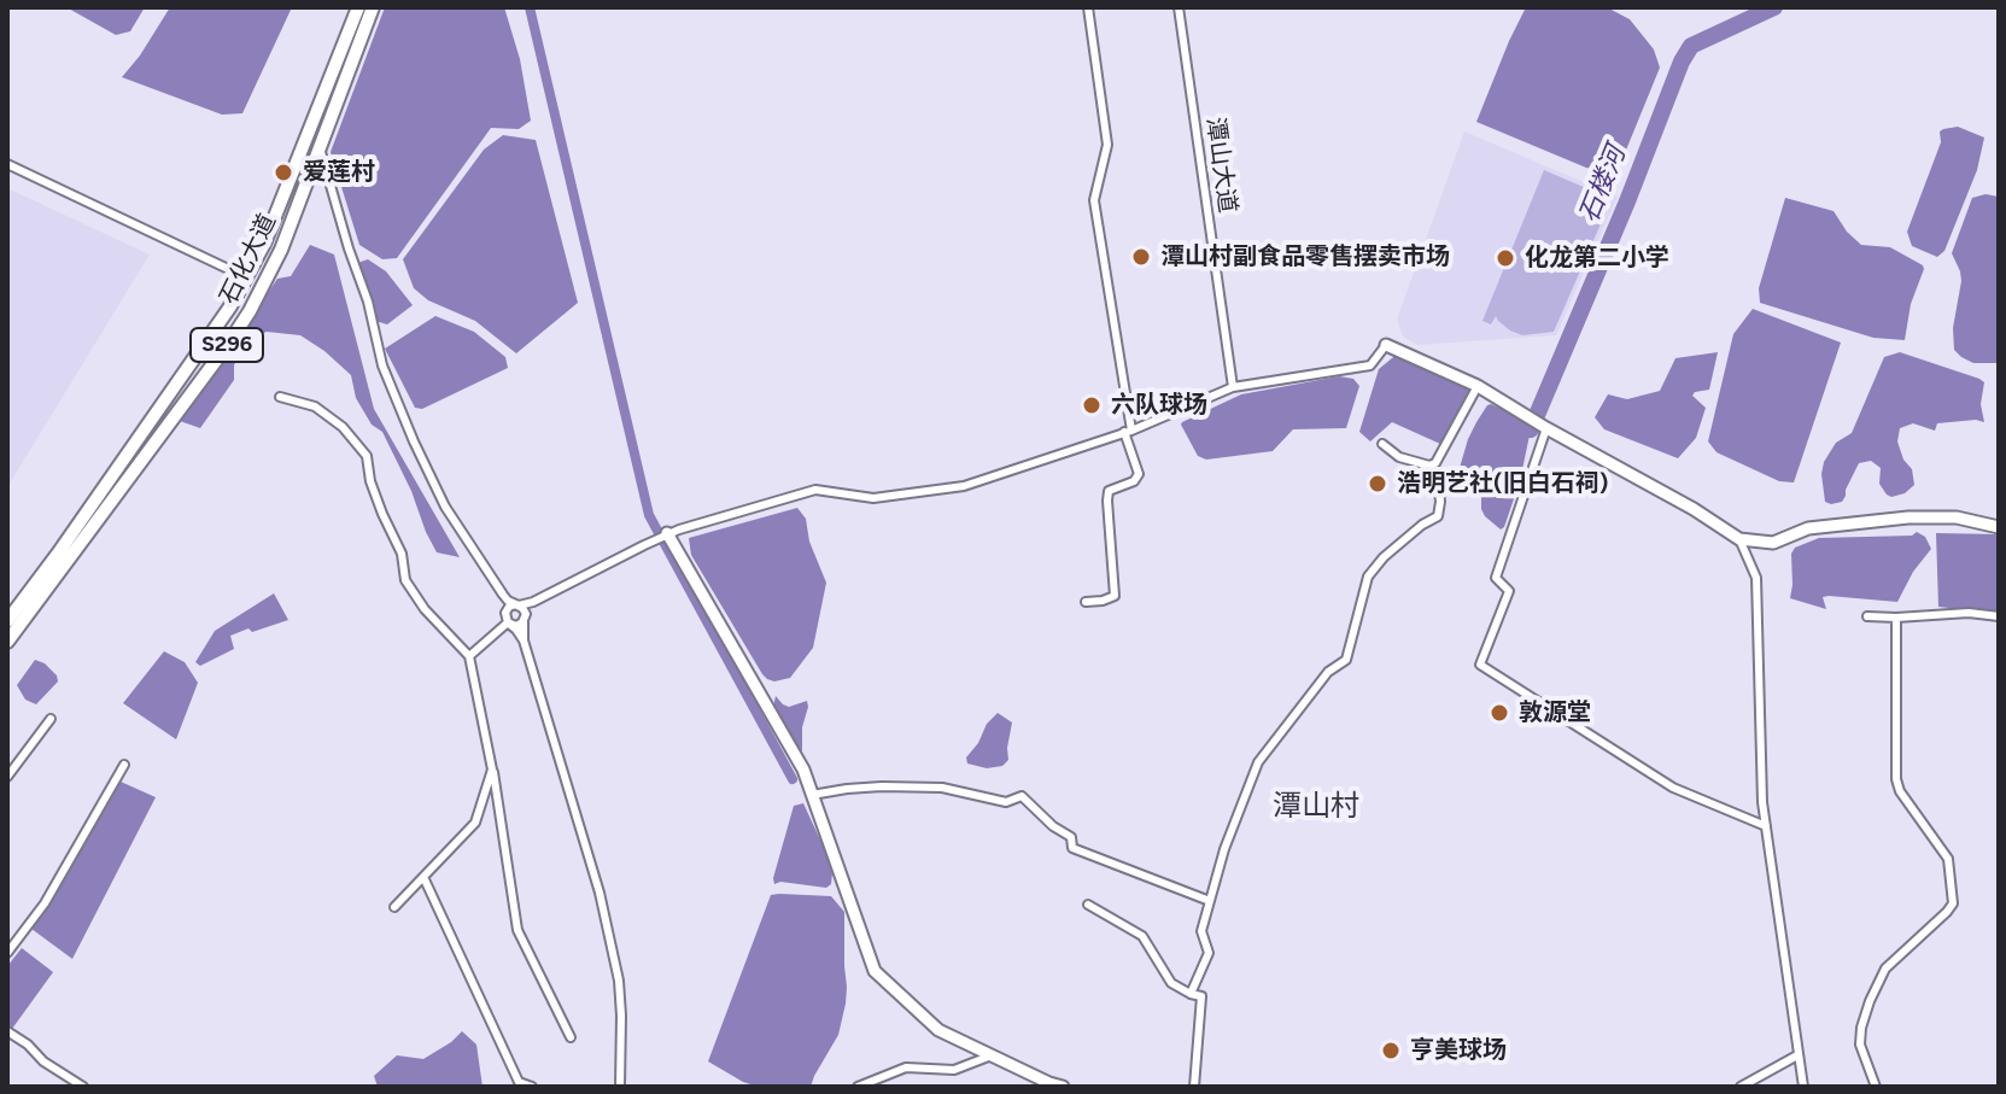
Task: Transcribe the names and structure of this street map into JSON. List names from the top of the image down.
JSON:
{
  "streets": {
    "main road": ["石化大道", "S296"],
    "street": ["潭山大道"]
  },
  "districts": ["潭山村"],
  "water": ["石楼河"],
  "places": [
    "爱莲村",
    "潭山村副食品零售摆卖市场",
    "化龙第二小学",
    "六队球场",
    "浩明艺社(旧白石祠)",
    "敦源堂",
    "亨美球场"
  ]
}
